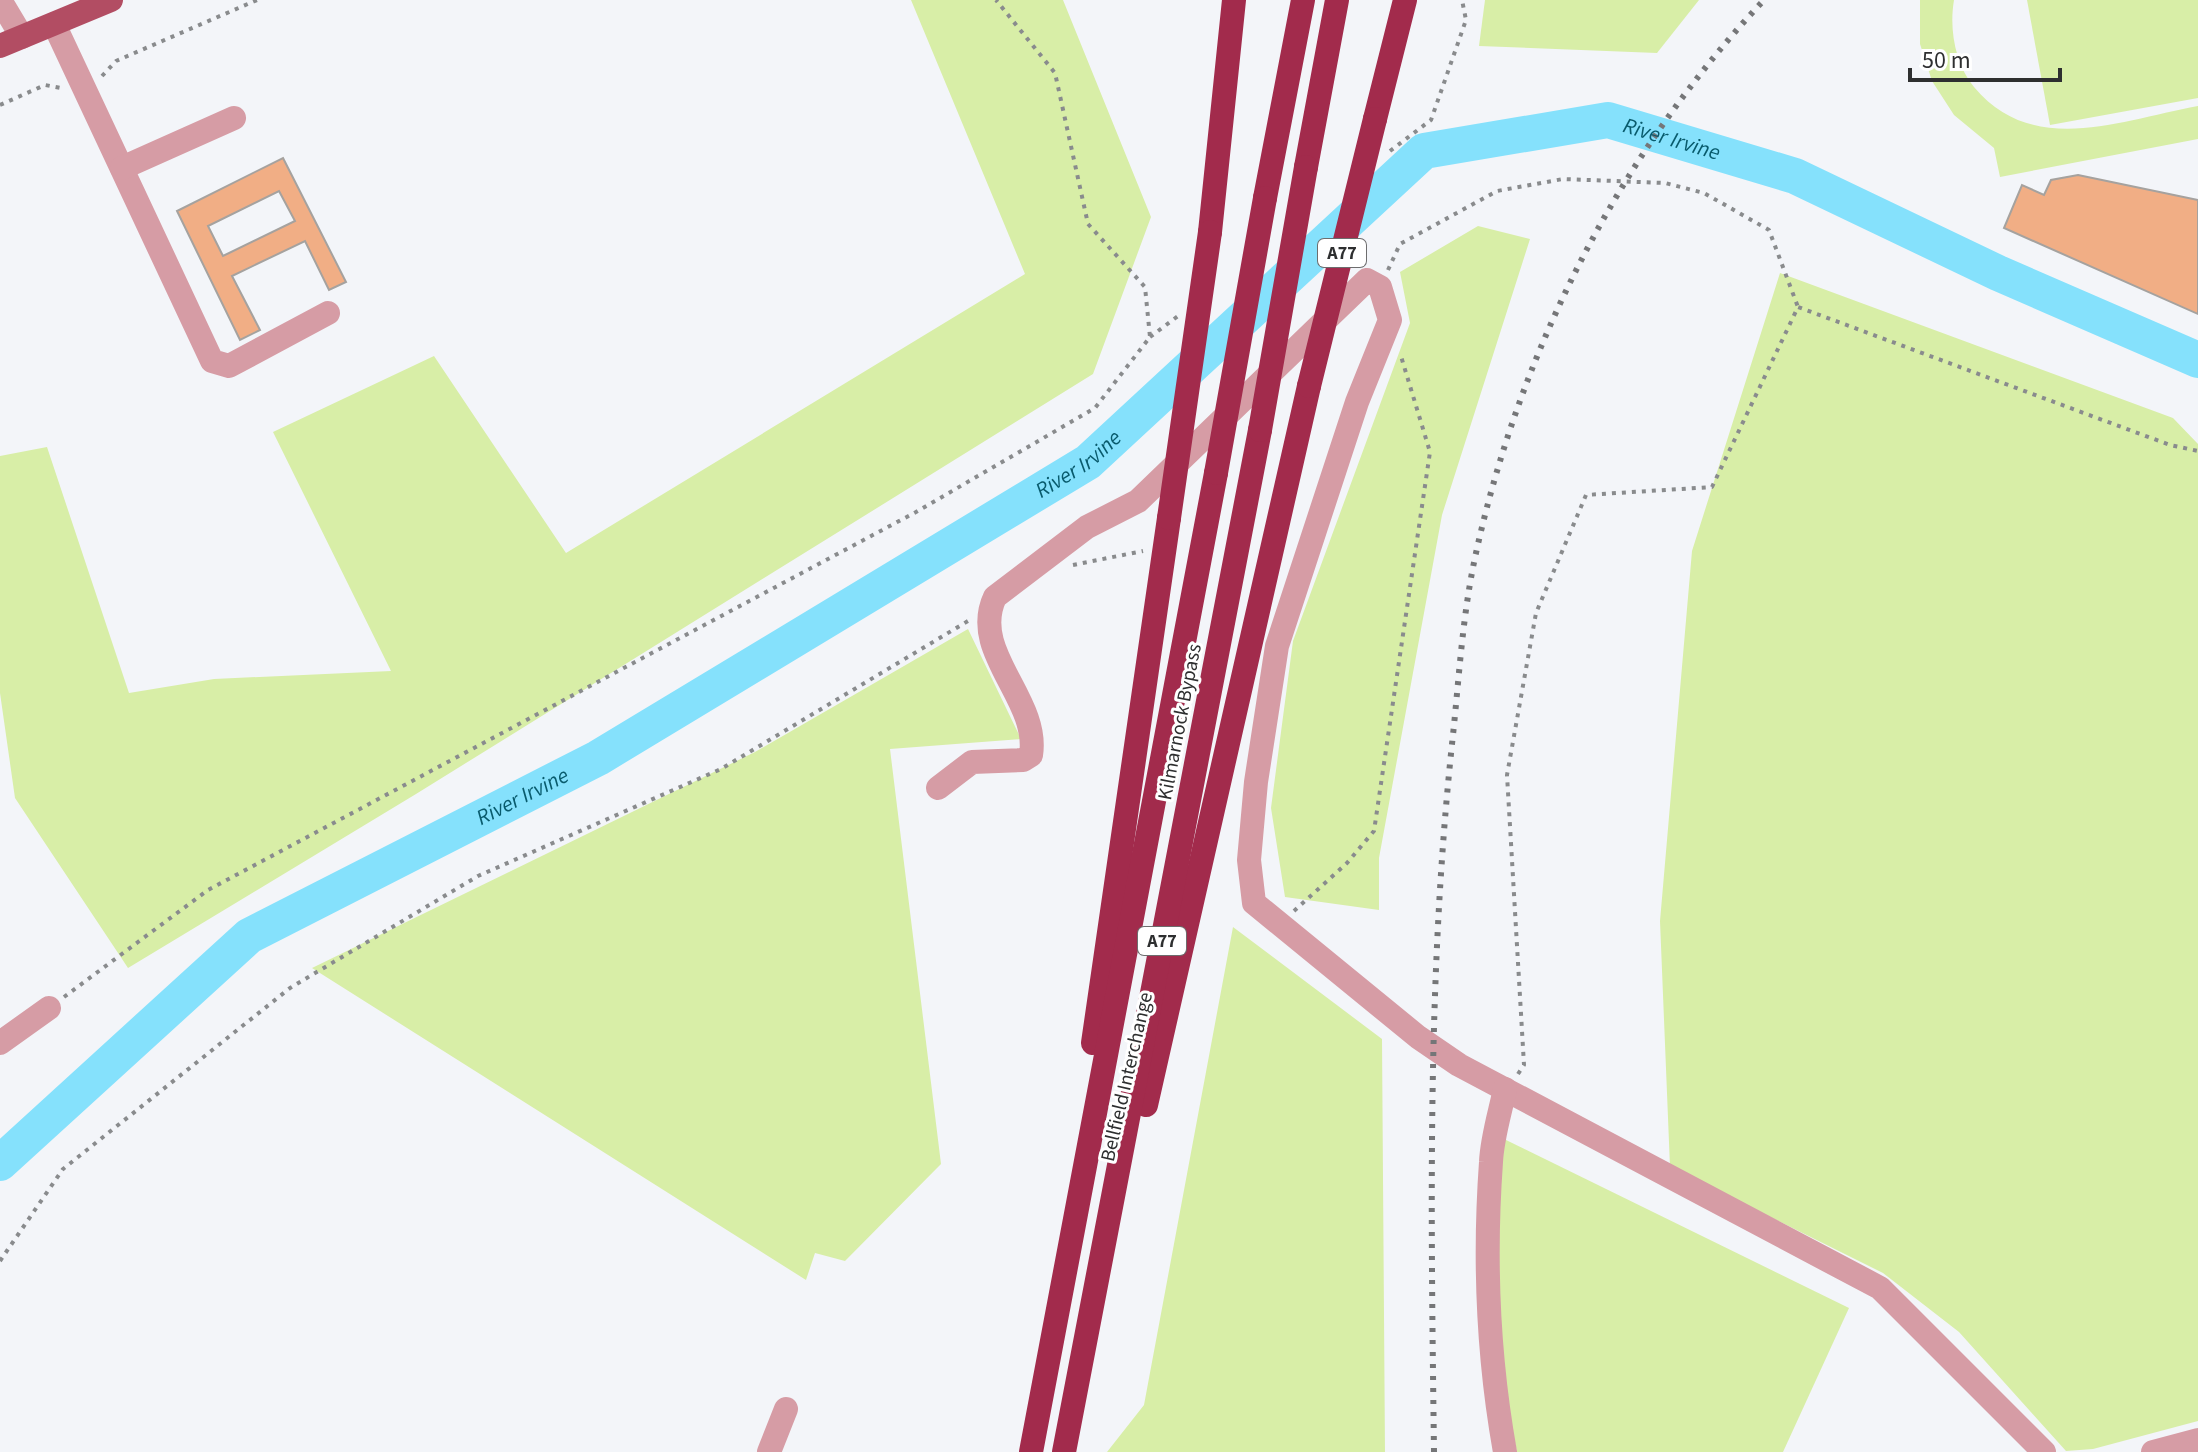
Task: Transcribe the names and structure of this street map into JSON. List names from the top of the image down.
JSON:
{
  "streets": {
    "highway": ["A77", "Kilmarnock Bypass", "Bellfield Interchange"]
  },
  "crossings": [
    ["A77", "Kilmarnock Bypass"],
    ["Kilmarnock Bypass", "Bellfield Interchange"]
  ],
  "water": ["River Irvine"],
  "scale_bar": "50 m"
}
